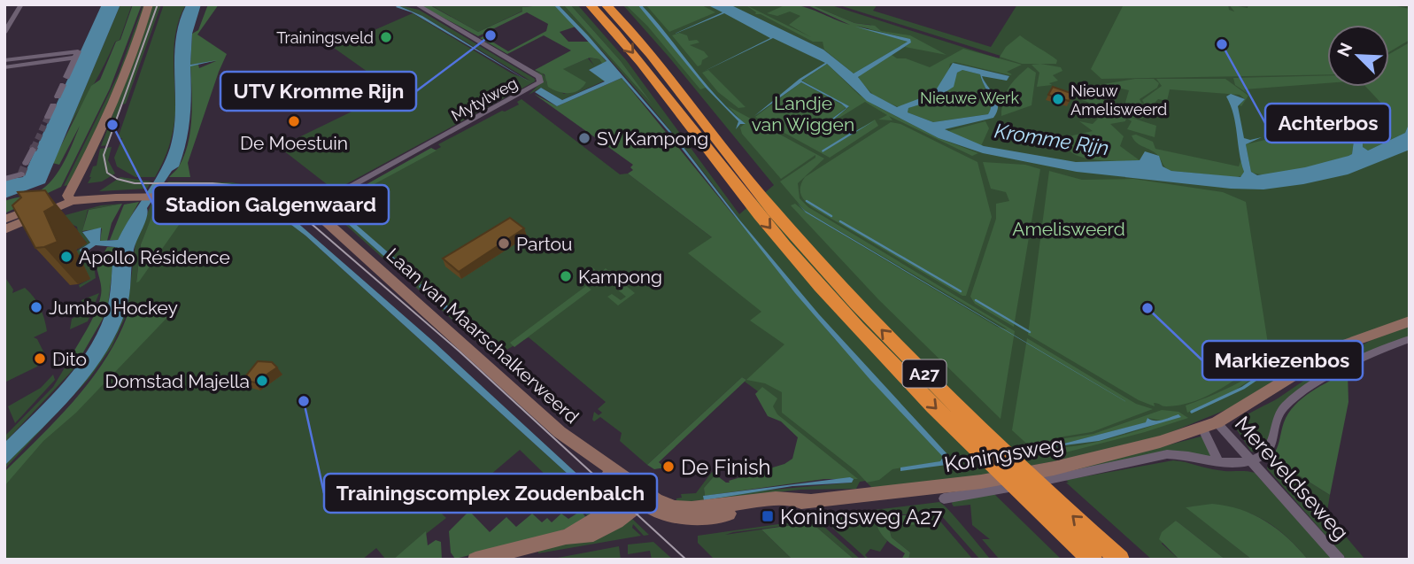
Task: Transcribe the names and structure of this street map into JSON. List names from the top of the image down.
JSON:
{
  "streets": {
    "highway": ["A27"],
    "main road": ["Laan van Maarschalkerweerd", "Koningsweg"],
    "street": ["Mytylweg", "Mereveldseweg"]
  },
  "crossings": [
    ["Mytylweg", "Laan van Maarschalkerweerd"],
    ["Laan van Maarschalkerweerd", "Koningsweg"],
    ["Koningsweg", "Mereveldseweg"]
  ],
  "water": ["Kromme Rijn"],
  "parks": ["Nieuwe Werk", "Landje van Wiggen", "Amelisweerd"],
  "places": {
    "other": [
      "UTV Kromme Rijn",
      "Trainingsveld",
      "Achterbos",
      "Nieuw Amelisweerd",
      "De Moestuin",
      "Stadion Galgenwaard",
      "SV Kampong",
      "Partou",
      "Apollo Résidence",
      "Kampong",
      "Jumbo Hockey",
      "Markiezenbos",
      "Dito",
      "Domstad Majella",
      "Trainingscomplex Zoudenbalch",
      "De Finish"
    ],
    "transit": ["Koningsweg A27"]
  },
  "north": "top left"
}
